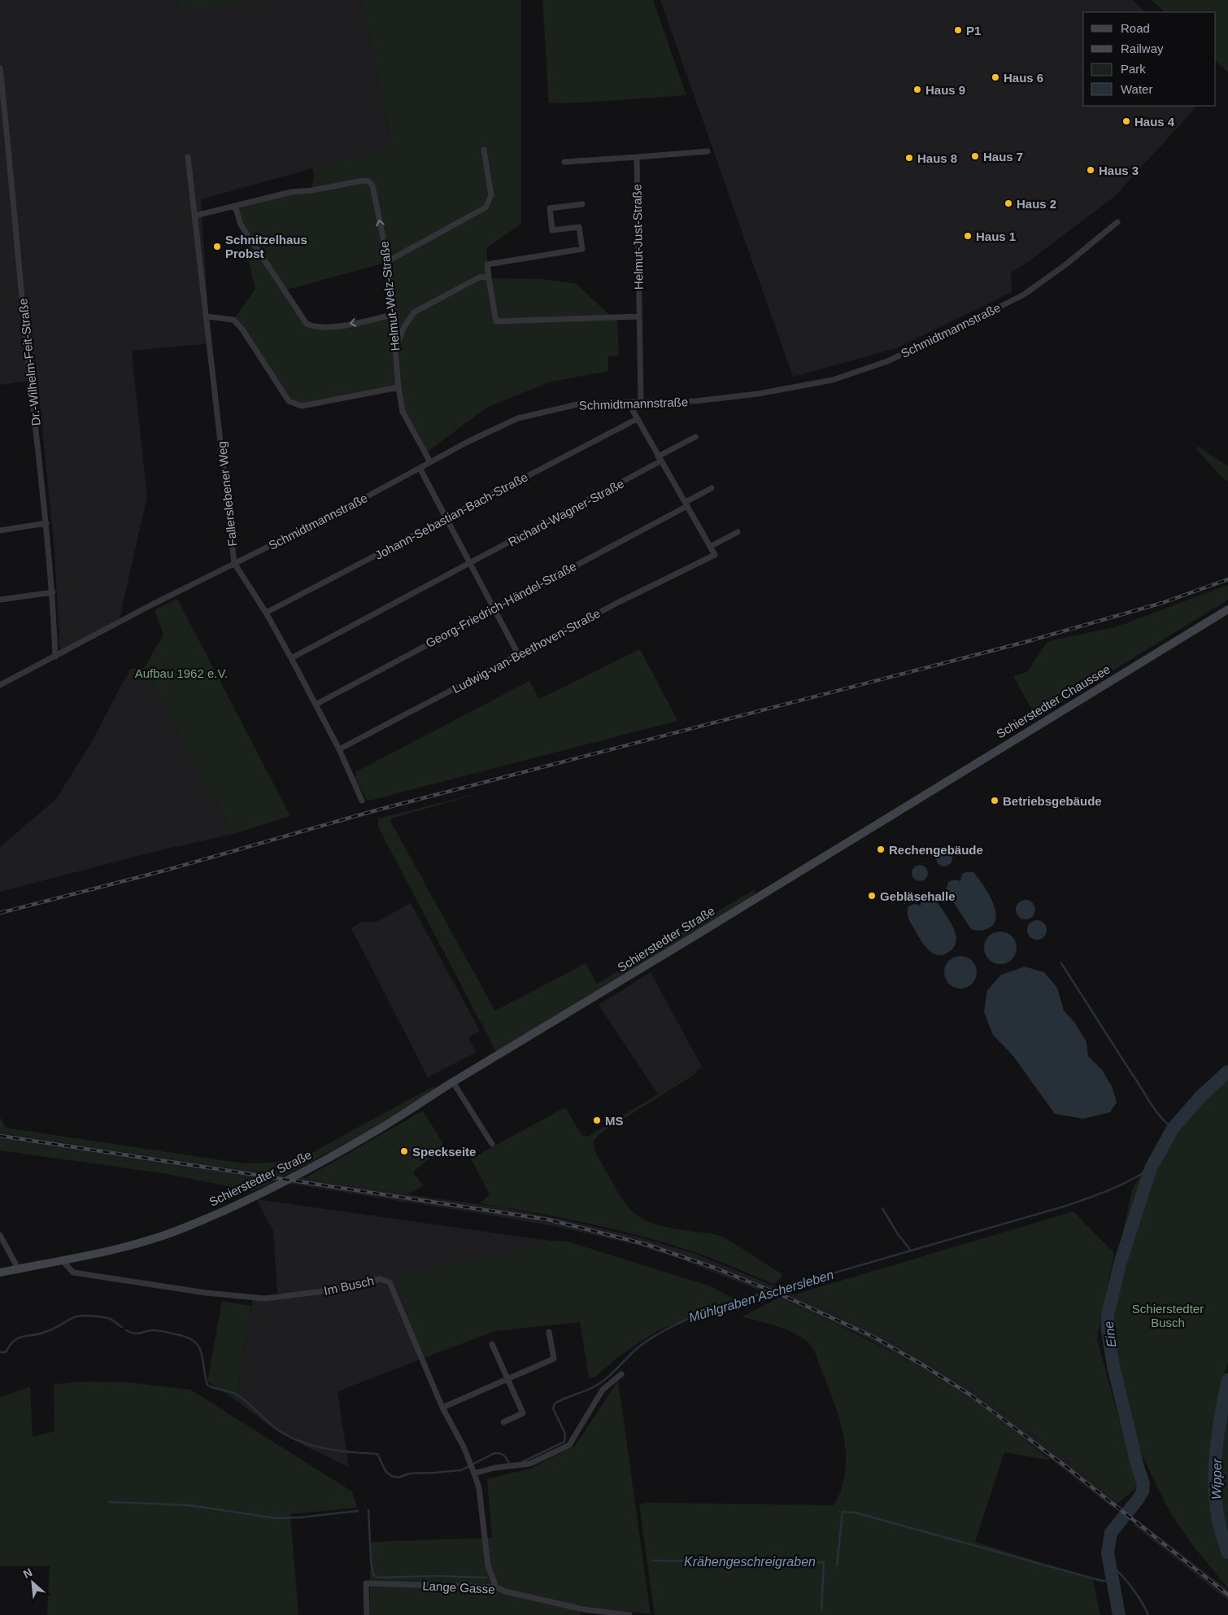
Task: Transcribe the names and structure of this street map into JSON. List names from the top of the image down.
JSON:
{
  "streets": {
    "street": [
      "Helmut-Just-Straße",
      "Helmut-Welz-Straße",
      "Schmidtmannstraße",
      "Dr.-Wilhelm-Feit-Straße",
      "Fallerslebener Weg",
      "Richard-Wagner-Straße",
      "Johann-Sebastian-Bach-Straße",
      "Georg-Friedrich-Händel-Straße",
      "Ludwig-van-Beethoven-Straße",
      "Schierstedter Chaussee",
      "Schierstedter Straße",
      "Im Busch",
      "Lange Gasse"
    ]
  },
  "crossings": [
    ["Helmut-Just-Straße", "Schmidtmannstraße"],
    ["Helmut-Welz-Straße", "Schmidtmannstraße"],
    ["Helmut-Welz-Straße", "Fallerslebener Weg"],
    ["Schmidtmannstraße", "Dr.-Wilhelm-Feit-Straße"],
    ["Schmidtmannstraße", "Fallerslebener Weg"],
    ["Fallerslebener Weg", "Richard-Wagner-Straße"],
    ["Fallerslebener Weg", "Johann-Sebastian-Bach-Straße"],
    ["Fallerslebener Weg", "Georg-Friedrich-Händel-Straße"],
    ["Fallerslebener Weg", "Ludwig-van-Beethoven-Straße"],
    ["Schierstedter Chaussee", "Schierstedter Straße"],
    ["Schierstedter Straße", "Im Busch"],
    ["Im Busch", "Lange Gasse"]
  ],
  "water": [
    "Mühlgraben Aschersleben",
    "Eine",
    "Wipper",
    "Krähengeschreigraben"
  ],
  "parks": ["Aufbau 1962 e.V.", "Schierstedter Busch"],
  "places": [
    "P1",
    "Haus 6",
    "Haus 9",
    "Haus 4",
    "Haus 7",
    "Haus 8",
    "Haus 3",
    "Haus 2",
    "Haus 1",
    "Schnitzelhaus Probst",
    "Betriebsgebäude",
    "Rechengebäude",
    "Gebläsehalle",
    "MS",
    "Speckseite"
  ],
  "legend": [
    "Road",
    "Railway",
    "Park",
    "Water"
  ],
  "north": "top left"
}
